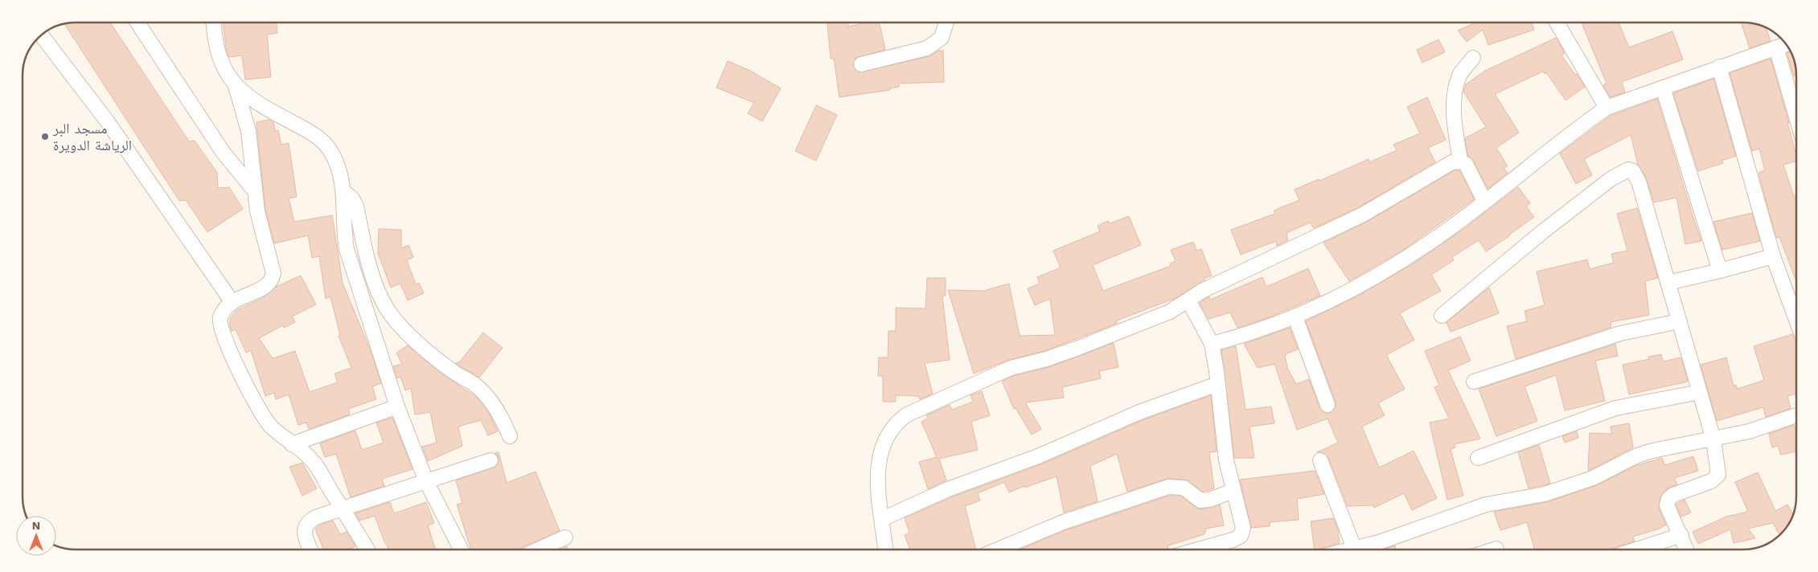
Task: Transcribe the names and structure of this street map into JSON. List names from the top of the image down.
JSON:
{
  "places": ["مسجد البر الرياشة الدويرة"],
  "north": "top"
}
